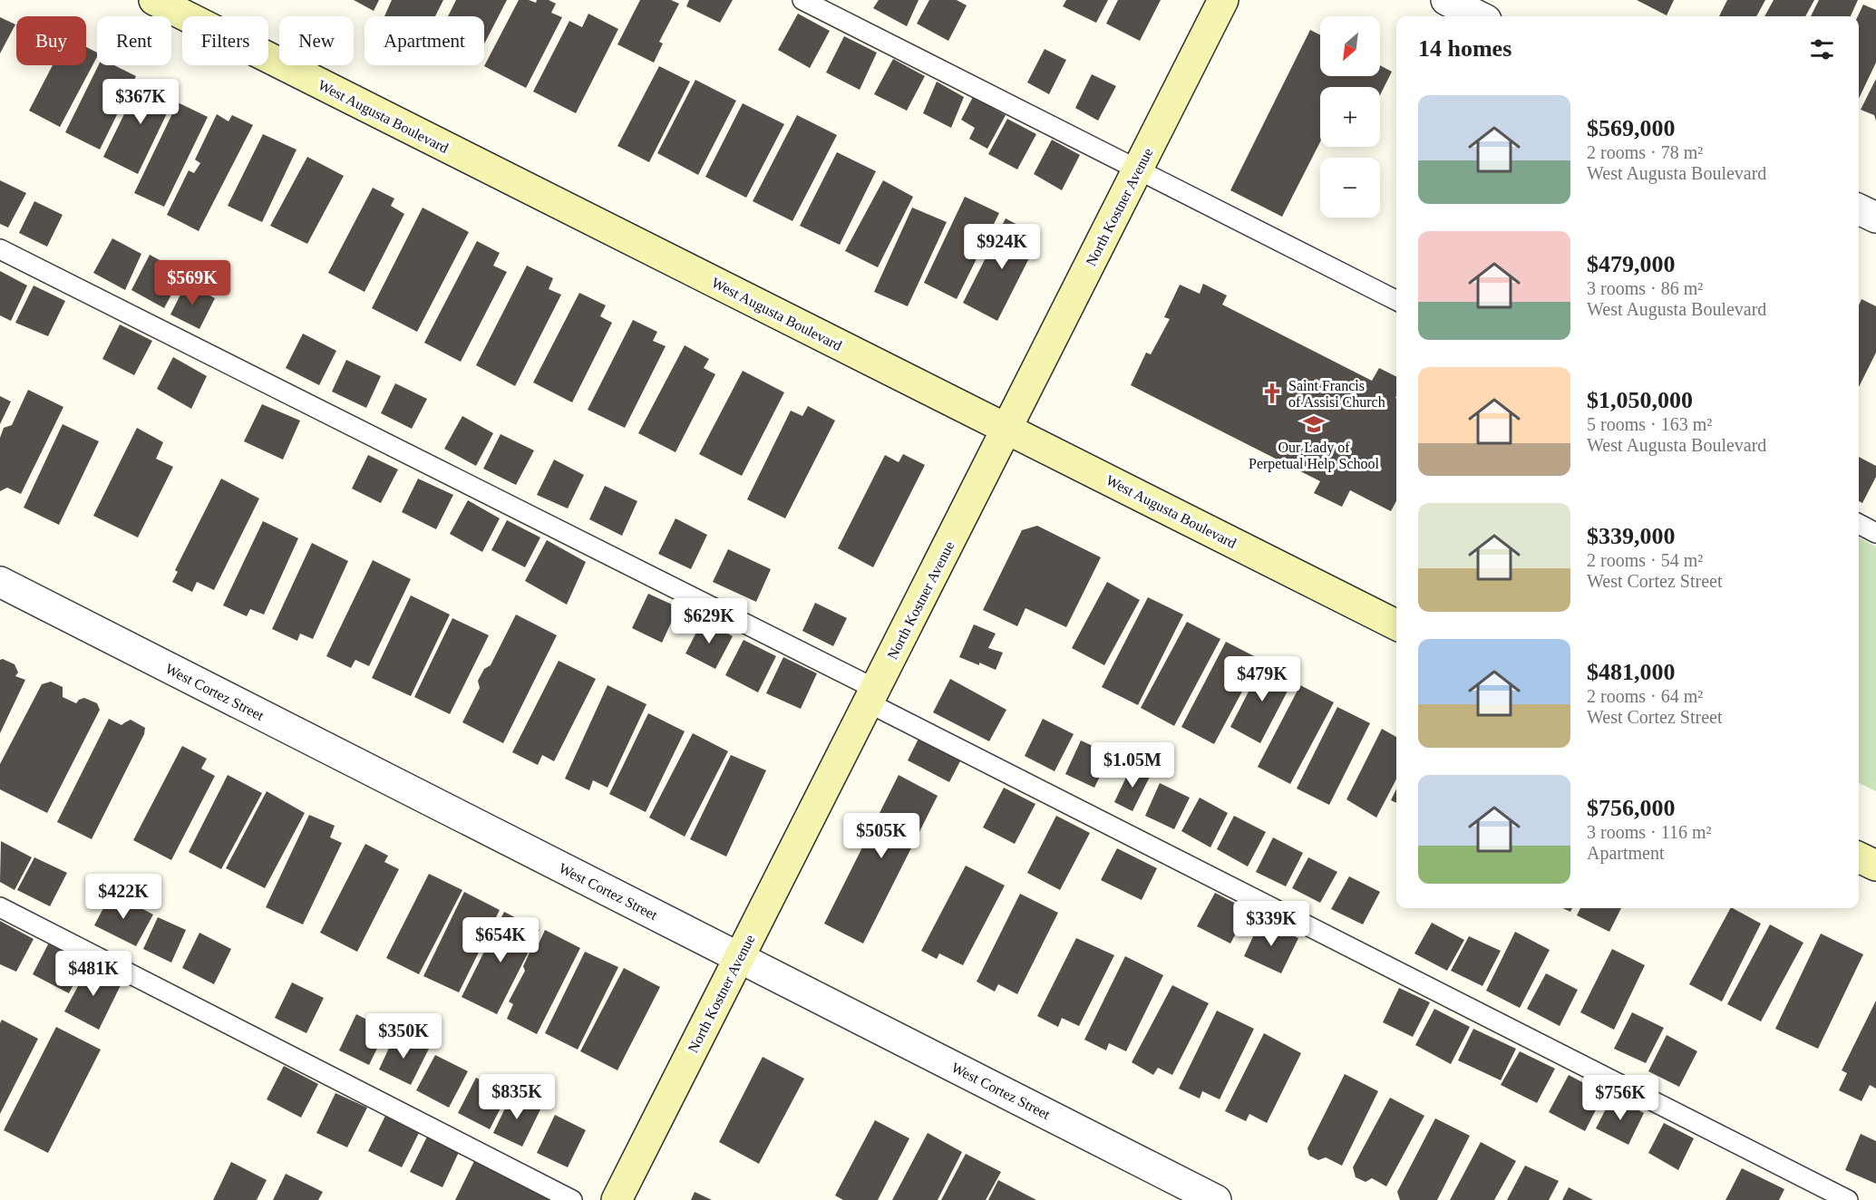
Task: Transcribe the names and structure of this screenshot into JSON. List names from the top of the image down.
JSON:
{
  "streets": {
    "street": ["West Augusta Boulevard", "North Kostner Avenue", "West Cortez Street"]
  },
  "crossings": [
    ["West Augusta Boulevard", "North Kostner Avenue"],
    ["North Kostner Avenue", "West Cortez Street"]
  ],
  "places": {
    "church": ["Saint Francis of Assisi Church"],
    "school or university": ["Our Lady of Perpetual Help School"]
  },
  "north": "bottom left",
  "page": {
    "map_buttons": ["+", "−"],
    "chip": [
      "Buy",
      "Rent",
      "Filters",
      "New",
      "Apartment"
    ],
    "heading": "14 homes",
    "price": [
      "$367K",
      "$924K",
      "$569K",
      "$629K",
      "$479K",
      "$1.05M",
      "$505K",
      "$422K",
      "$339K",
      "$654K",
      "$481K",
      "$350K",
      "$835K",
      "$756K"
    ],
    "list": [
      {
        "name": "$569,000",
        "note": "2 rooms · 78 m² · West Augusta Boulevard"
      },
      {
        "name": "$479,000",
        "note": "3 rooms · 86 m² · West Augusta Boulevard"
      },
      {
        "name": "$1,050,000",
        "note": "5 rooms · 163 m² · West Augusta Boulevard"
      },
      {
        "name": "$339,000",
        "note": "2 rooms · 54 m² · West Cortez Street"
      },
      {
        "name": "$481,000",
        "note": "2 rooms · 64 m² · West Cortez Street"
      },
      {
        "name": "$756,000",
        "note": "3 rooms · 116 m² · Apartment"
      }
    ]
  }
}
